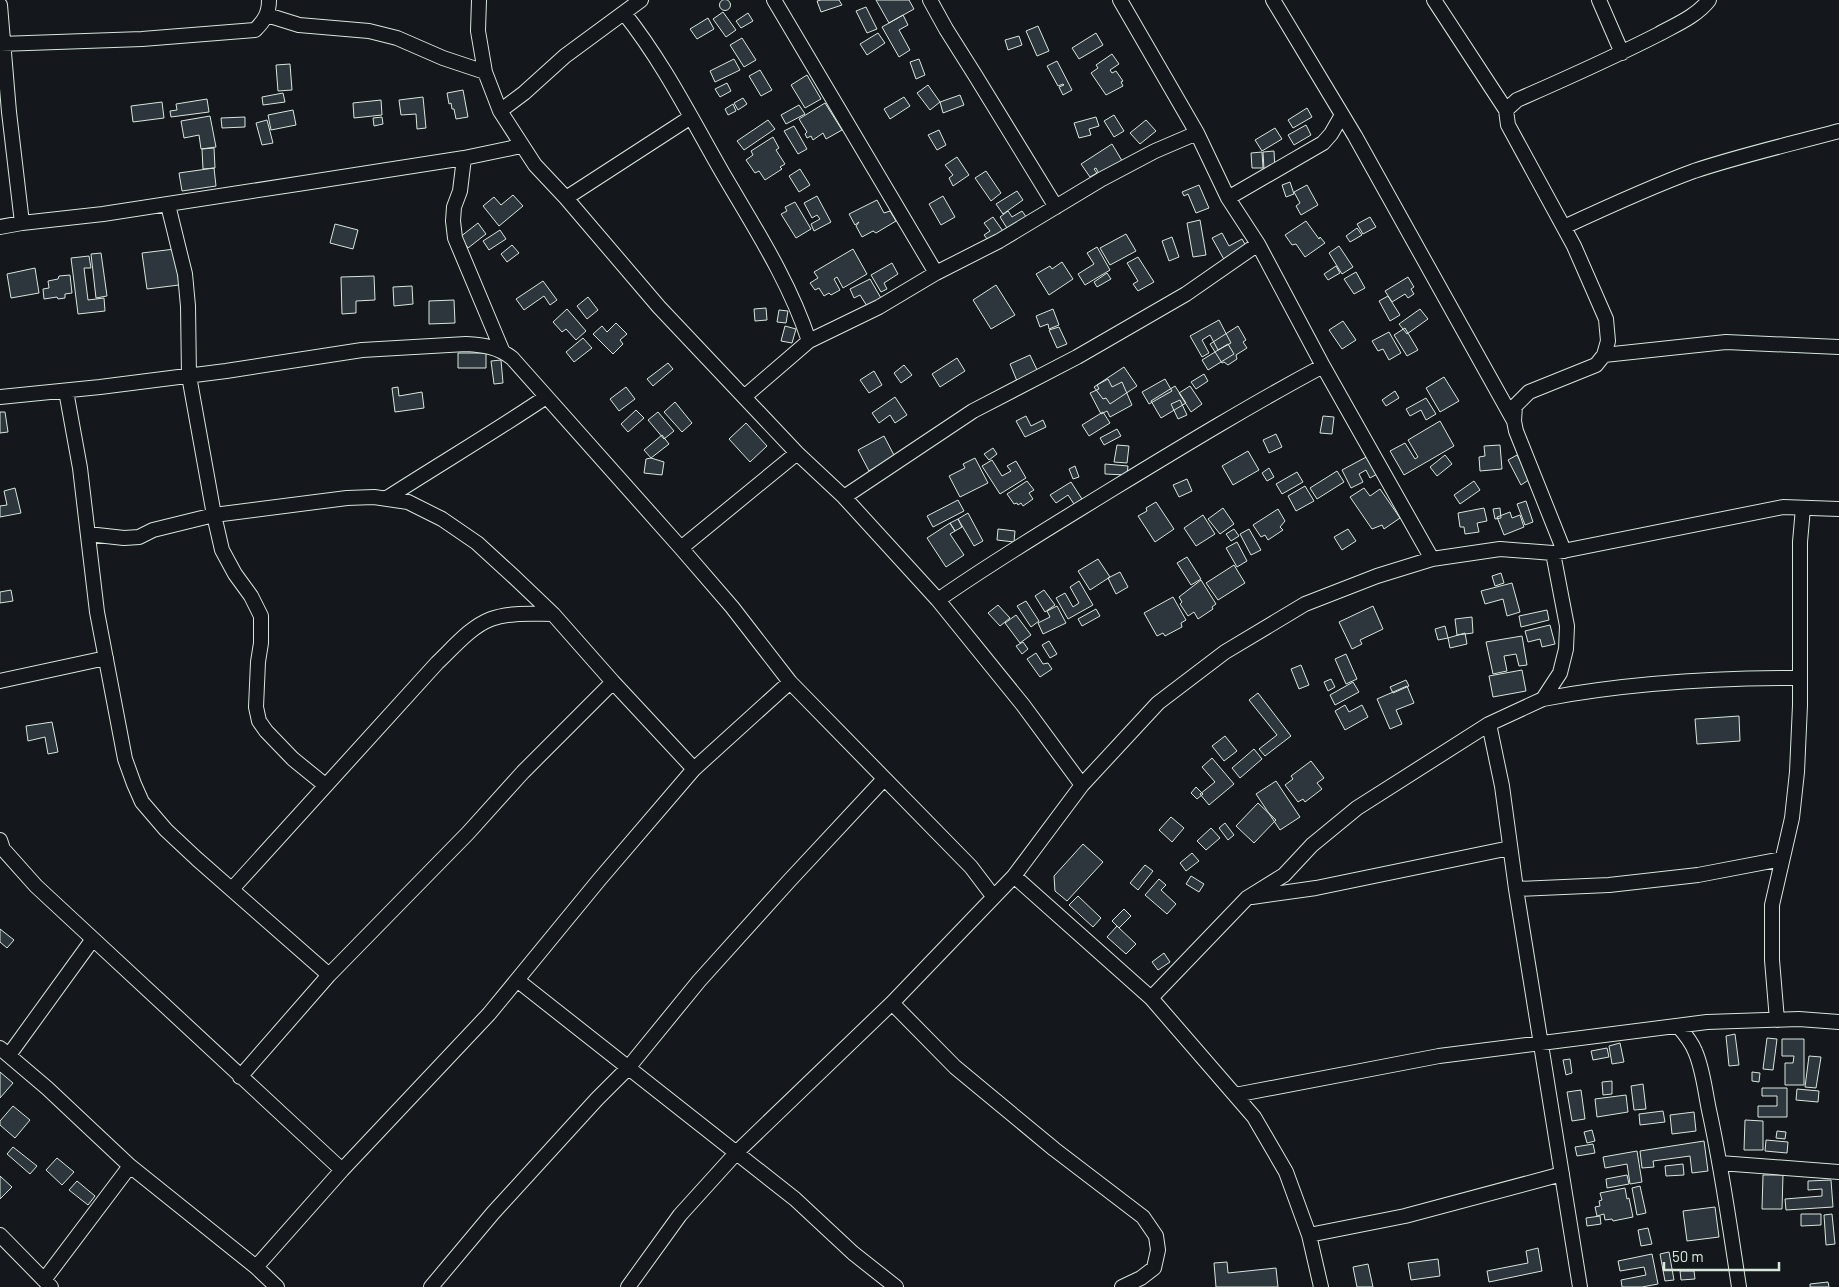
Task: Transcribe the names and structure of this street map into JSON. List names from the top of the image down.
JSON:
{
  "scale_bar": "50 m"
}
